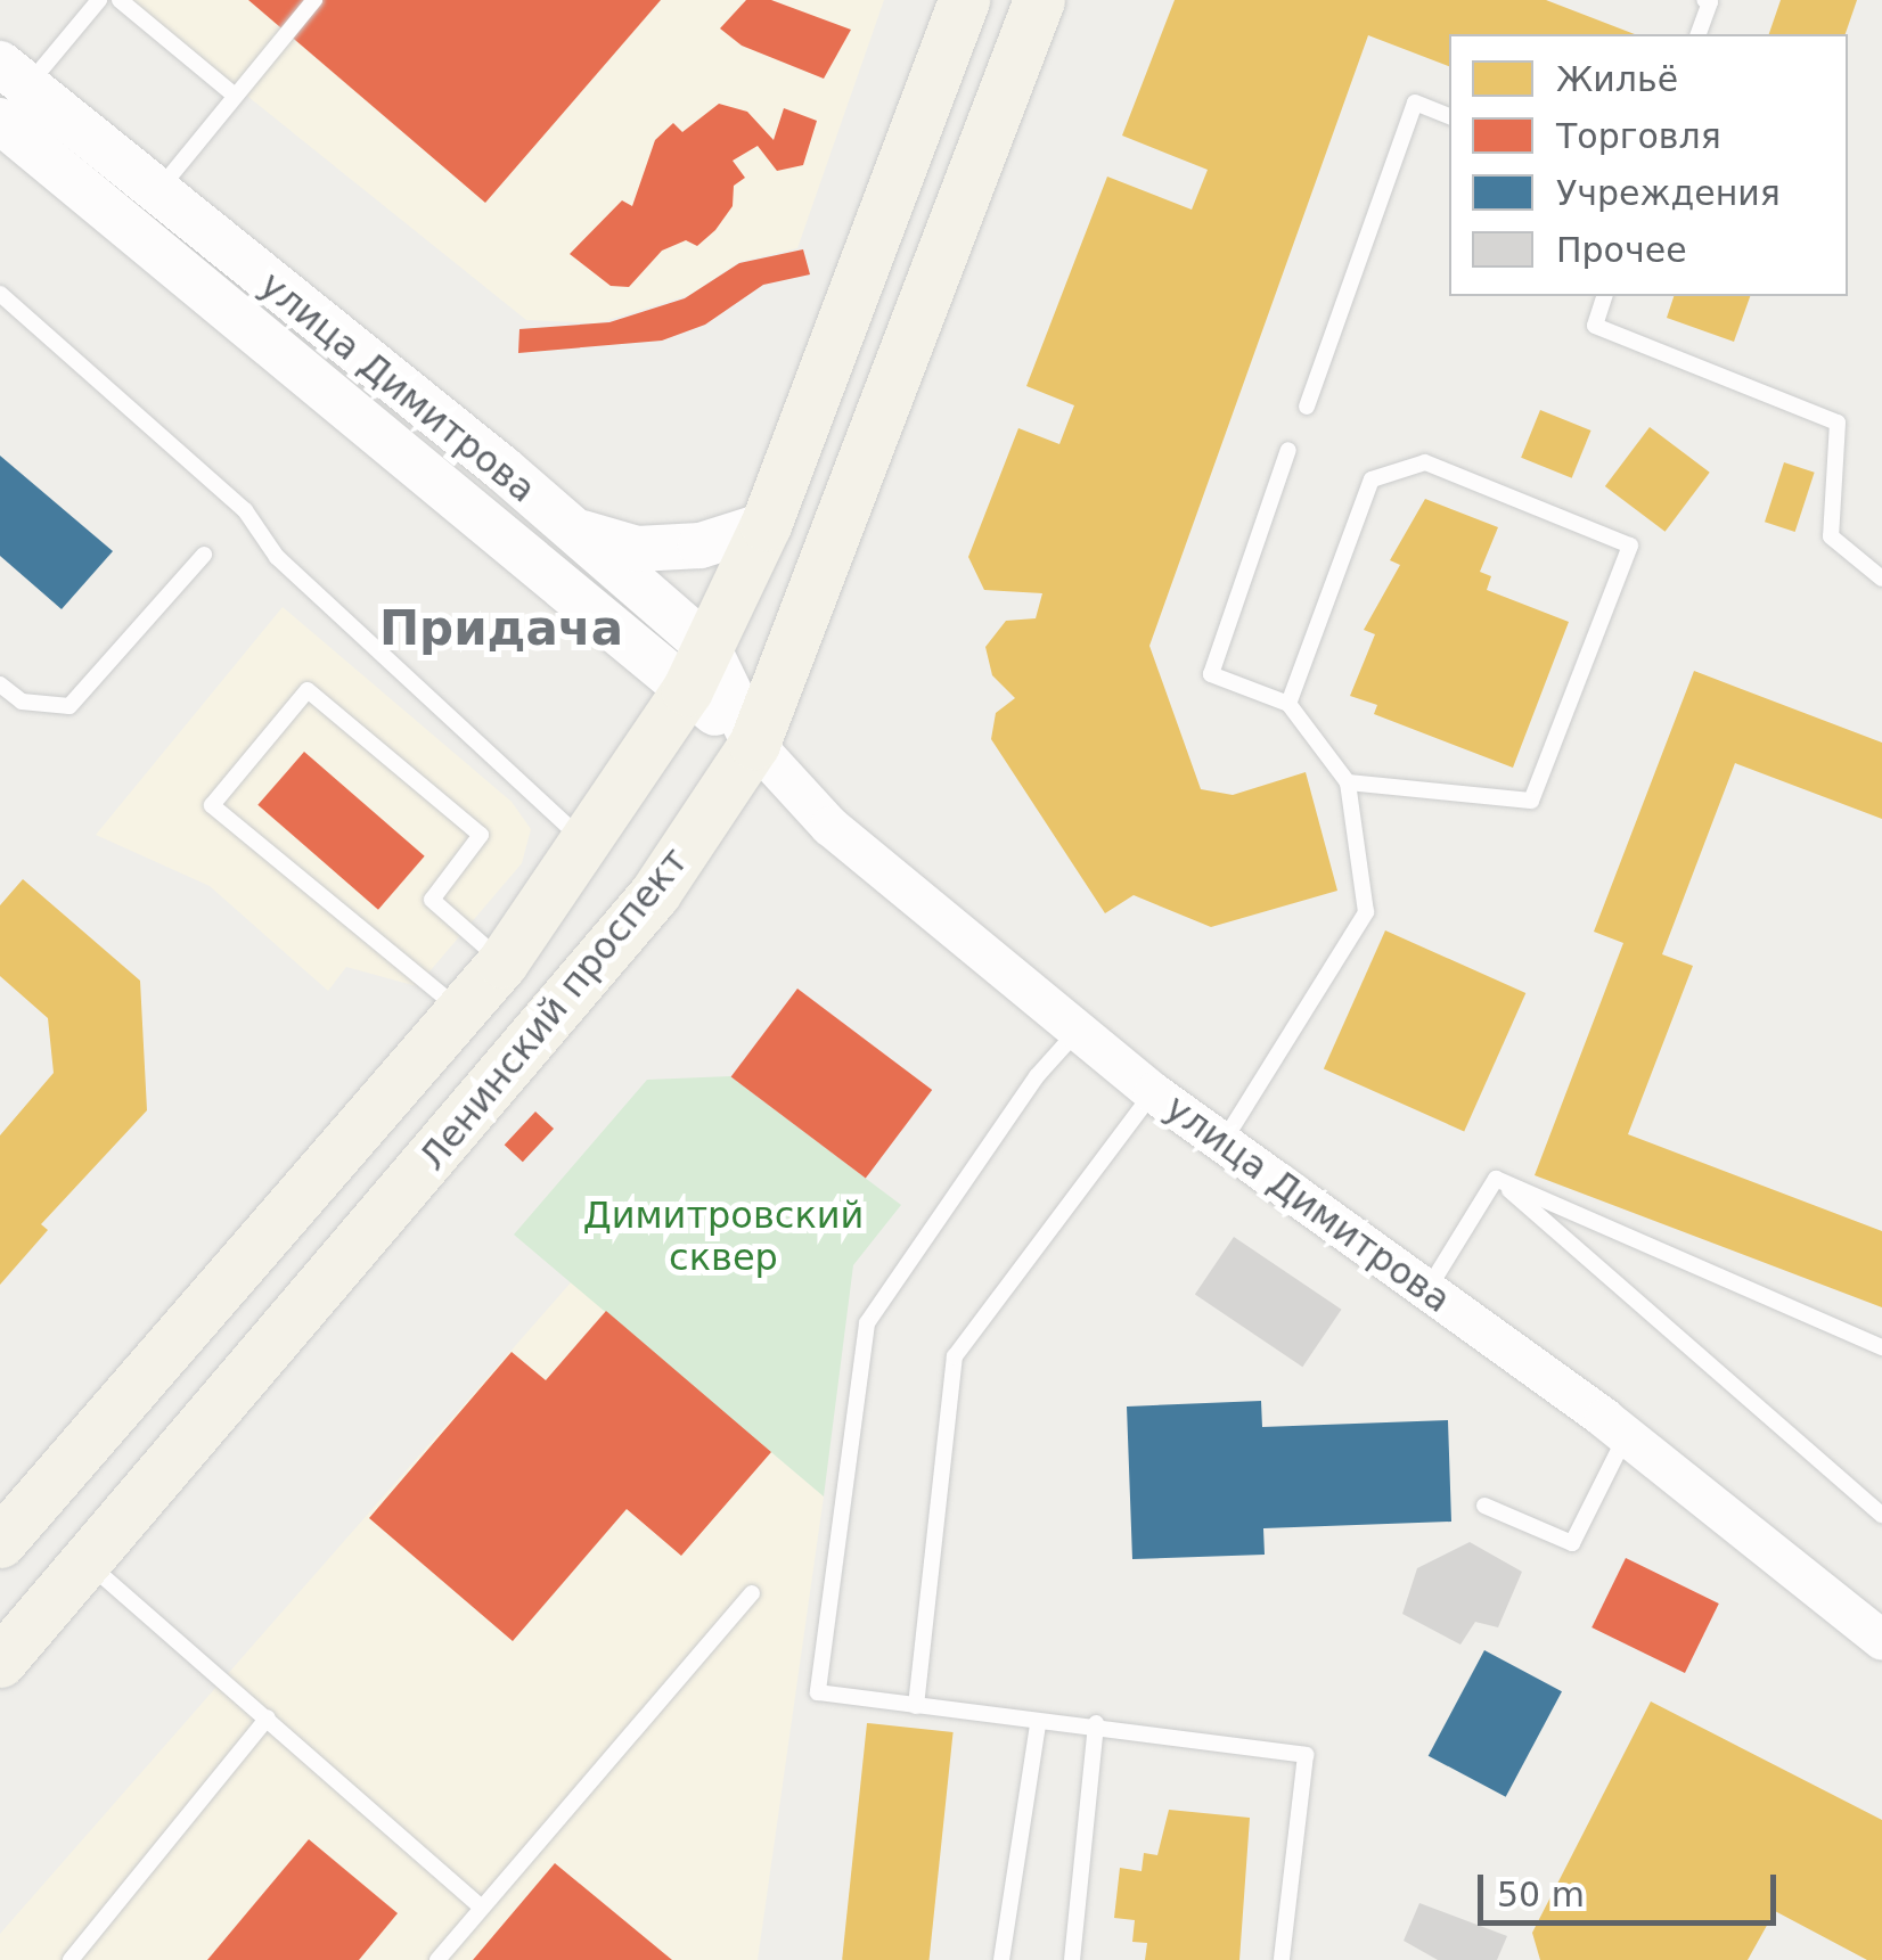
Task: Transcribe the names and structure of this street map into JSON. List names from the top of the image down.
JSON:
{
  "streets": {
    "main road": ["улица Димитрова", "Ленинский проспект"]
  },
  "crossings": [
    ["улица Димитрова", "Ленинский проспект"]
  ],
  "districts": ["Придача"],
  "parks": ["Димитровский сквер"],
  "legend": [
    "Жильё",
    "Торговля",
    "Учреждения",
    "Прочее"
  ],
  "scale_bar": "50 m"
}
